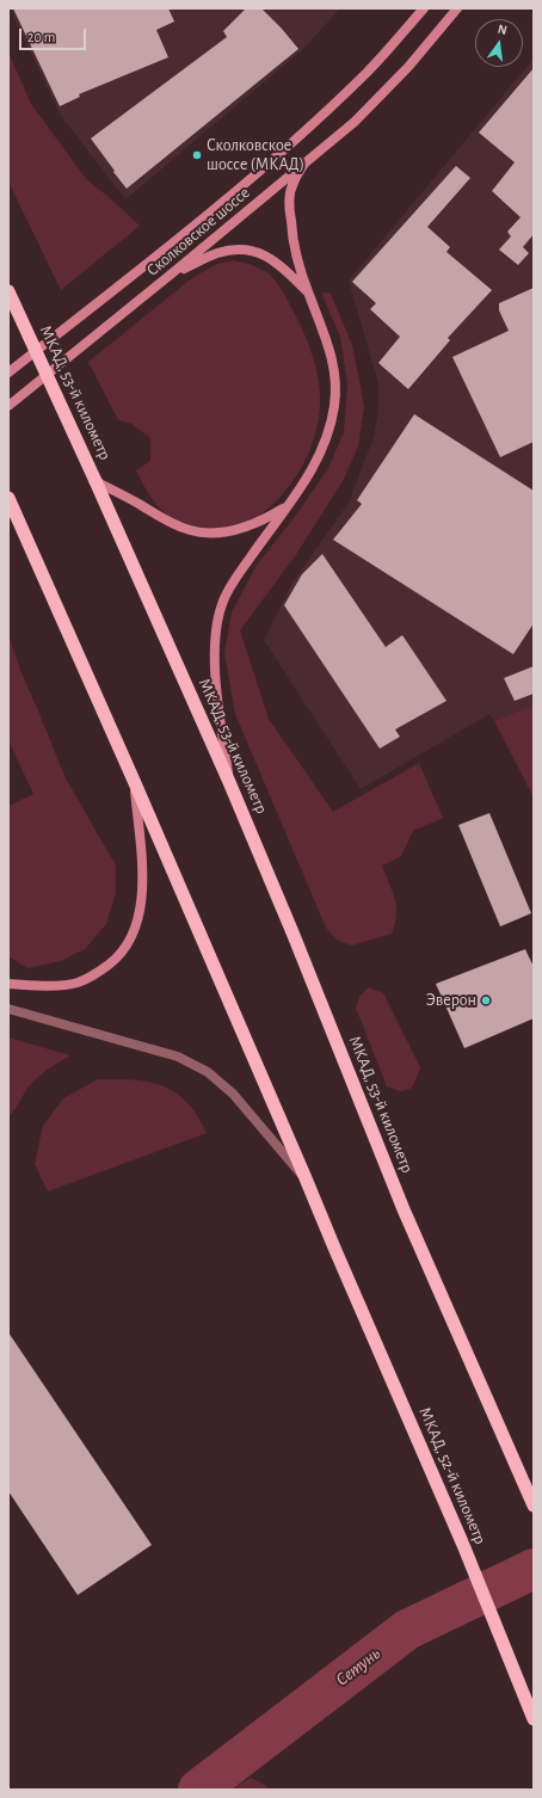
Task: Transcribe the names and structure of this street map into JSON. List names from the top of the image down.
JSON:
{
  "streets": {
    "highway": ["МКАД, 53-й километр", "МКАД, 52-й километр"],
    "main road": ["Сколковское шоссе"]
  },
  "water": ["Сетунь"],
  "places": ["Сколковское шоссе (МКАД)", "Эверон"],
  "scale_bar": "20 m",
  "north": "top"
}
